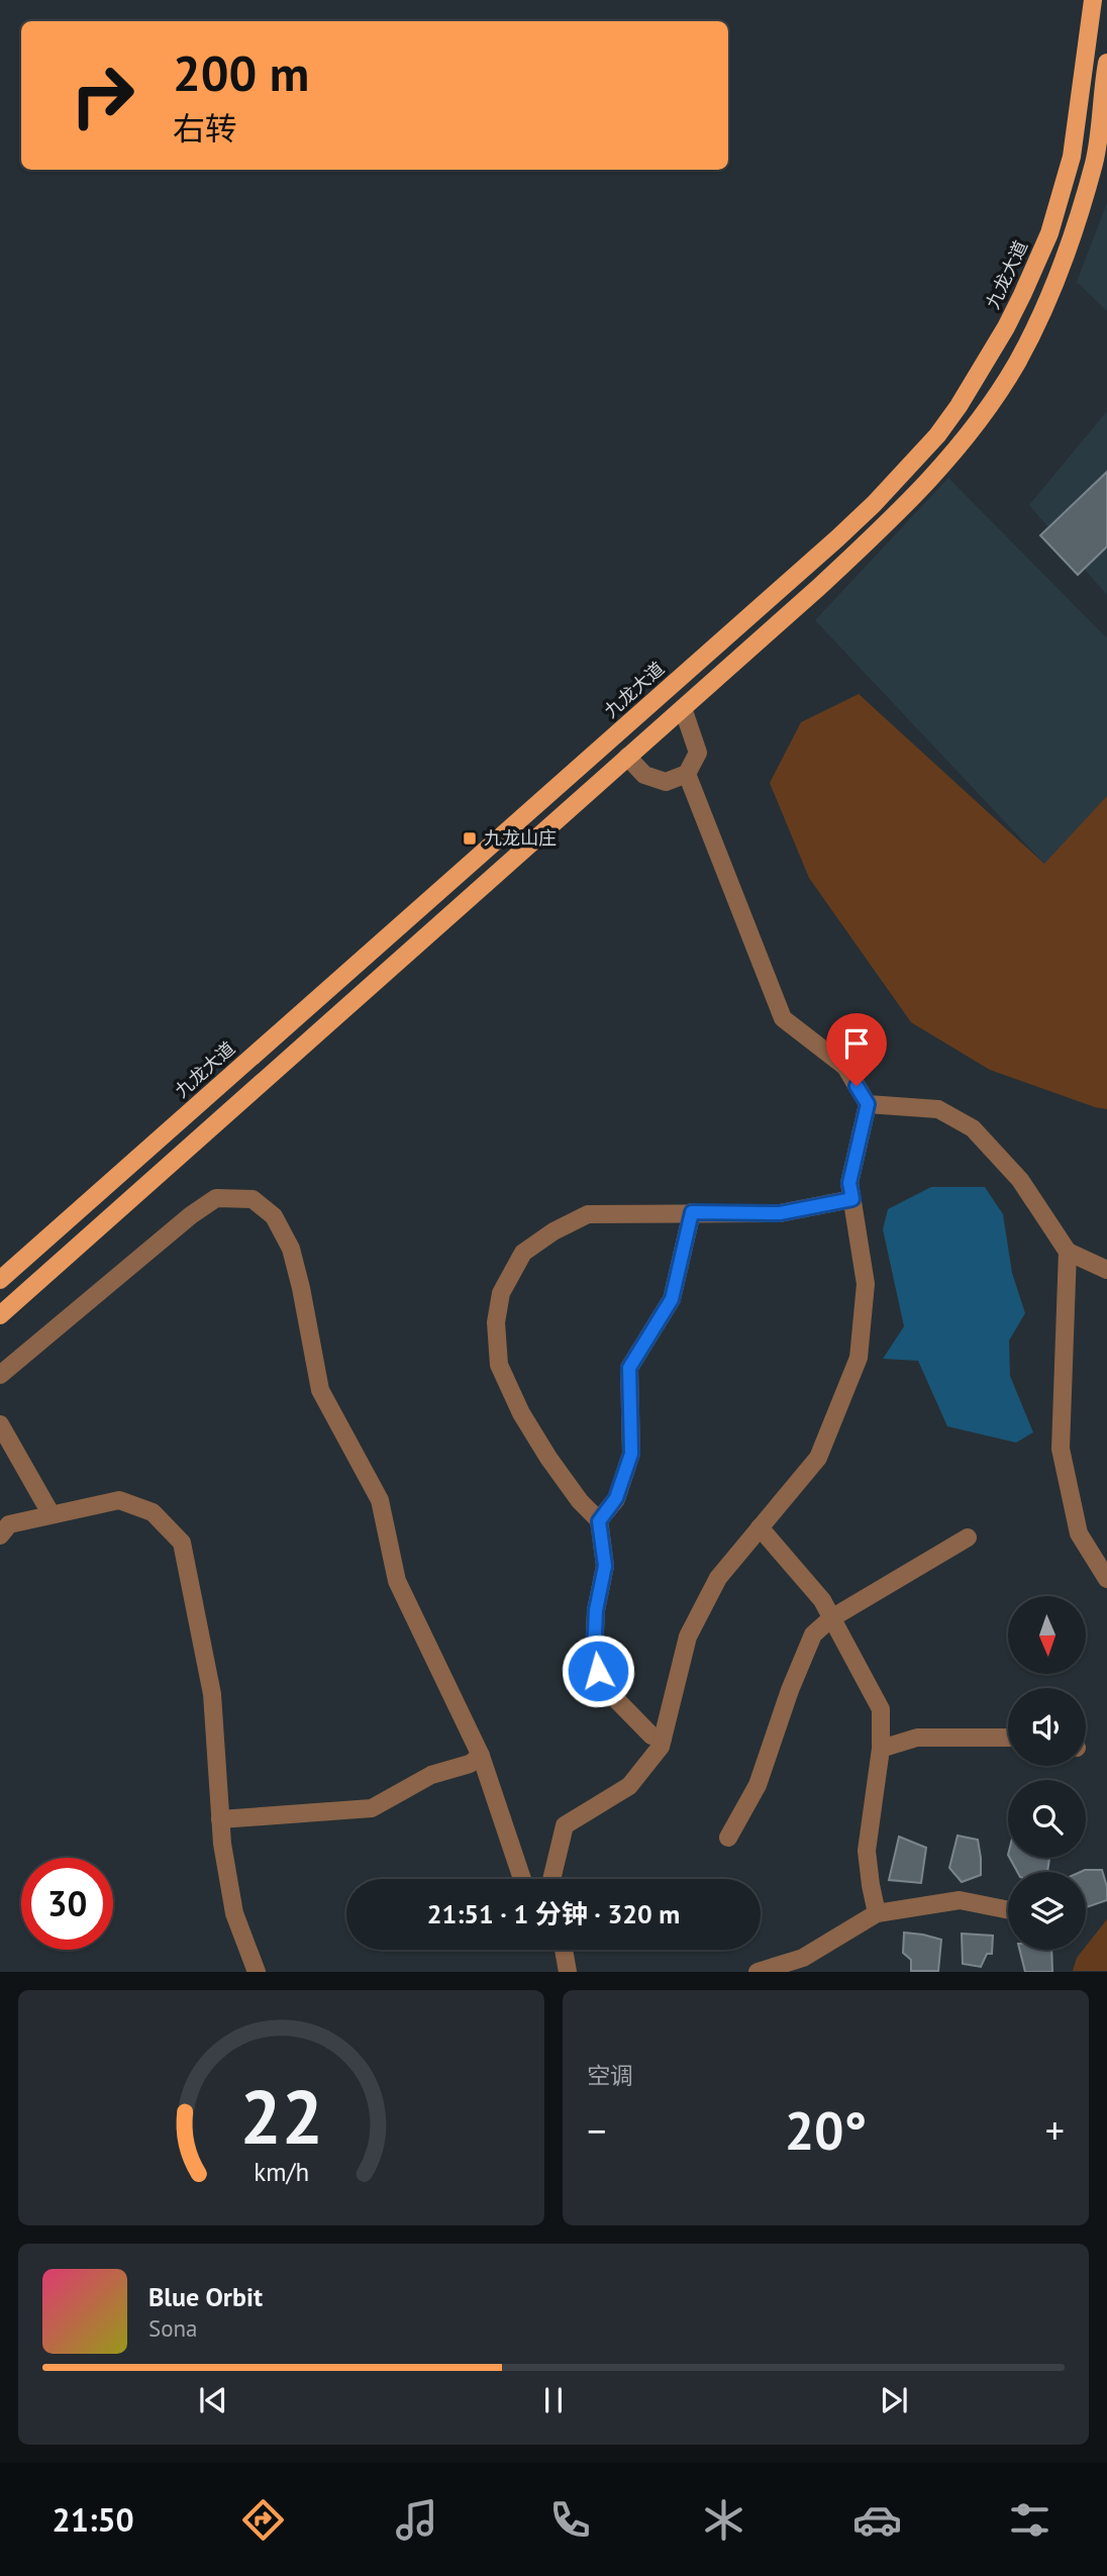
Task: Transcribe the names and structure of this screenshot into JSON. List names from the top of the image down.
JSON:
{
  "streets": {
    "main road": ["九龙大道"]
  },
  "places": {
    "transit": ["九龙山庄"]
  },
  "north": "bottom",
  "page": {
    "turn": ["200 m", "右转"],
    "limit": "30",
    "trip": "21:51 · 1 分钟 · 320 m",
    "tile": "空调",
    "heat": ["−", "20°", "+"],
    "song": ["Blue Orbit", "Sona"],
    "tabs": "21:50",
    "gauge": ["22", "km/h"]
  }
}
